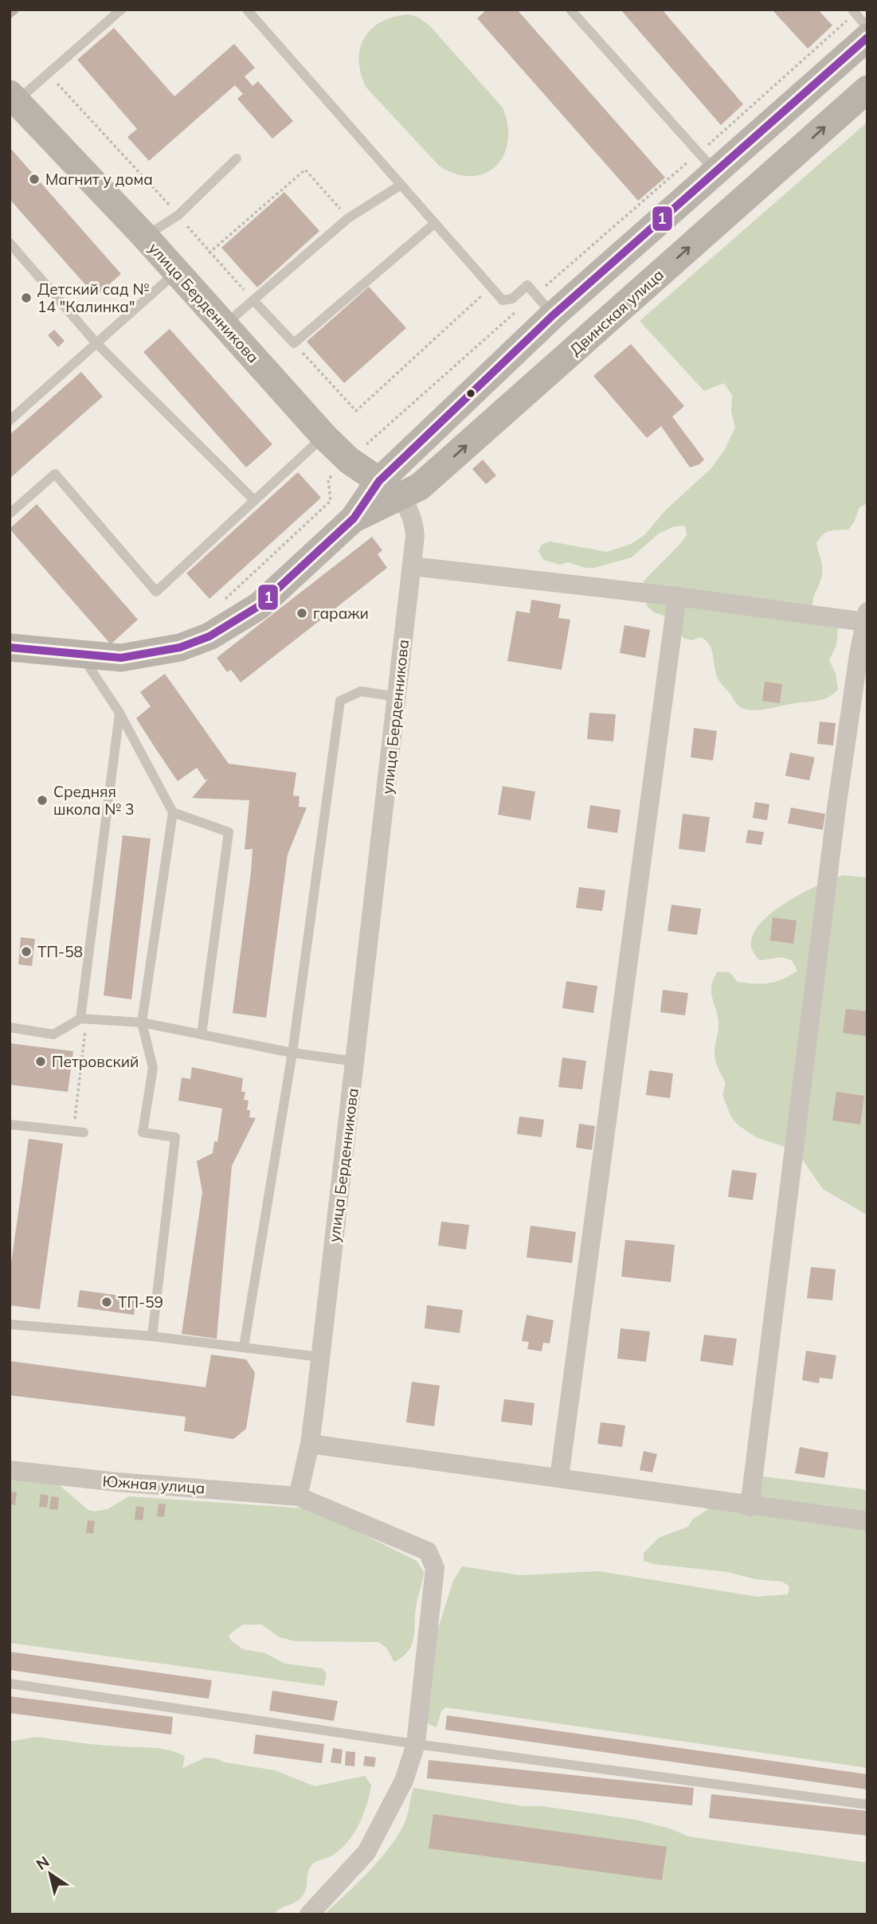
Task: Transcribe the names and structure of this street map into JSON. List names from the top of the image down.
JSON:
{
  "streets": {
    "street": ["улица Берденникова", "Двинская улица", "Южная улица"]
  },
  "crossings": [
    ["улица Берденникова", "Двинская улица"],
    ["улица Берденникова", "Южная улица"]
  ],
  "places": [
    "Магнит у дома",
    "Детский сад № 14 \"Калинка\"",
    "гаражи",
    "Средняя школа № 3",
    "ТП-58",
    "Петровский",
    "ТП-59"
  ],
  "lines": ["transit line 1"],
  "north": "top left"
}
